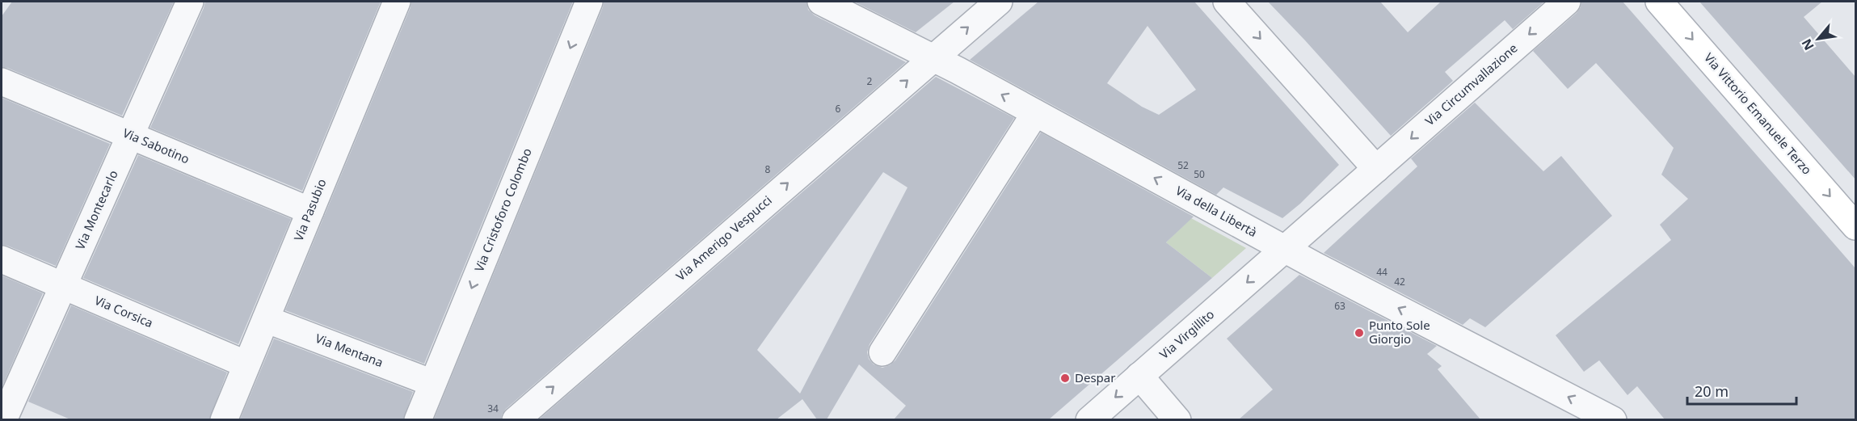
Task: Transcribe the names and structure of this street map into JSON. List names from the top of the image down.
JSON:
{
  "streets": {
    "street": [
      "Via Circumvallazione",
      "Via Vittorio Emanuele Terzo",
      "Via Sabotino",
      "Via Montecarlo",
      "Via Pasubio",
      "Via Cristoforo Colombo",
      "Via della Libertà",
      "Via Amerigo Vespucci",
      "Via Corsica",
      "Via Virgillito",
      "Via Mentana"
    ]
  },
  "crossings": [
    ["Via Circumvallazione", "Via della Libertà"],
    ["Via Circumvallazione", "Via Virgillito"],
    ["Via Sabotino", "Via Montecarlo"],
    ["Via Sabotino", "Via Pasubio"],
    ["Via Montecarlo", "Via Corsica"],
    ["Via Pasubio", "Via Corsica"],
    ["Via Pasubio", "Via Mentana"],
    ["Via Cristoforo Colombo", "Via Mentana"],
    ["Via della Libertà", "Via Amerigo Vespucci"],
    ["Via della Libertà", "Via Virgillito"]
  ],
  "one_way": [
    "Via Circumvallazione",
    "Via Vittorio Emanuele Terzo",
    "Via Cristoforo Colombo",
    "Via Virgillito"
  ],
  "places": ["Punto Sole Giorgio", "Despar"],
  "house_numbers": [
    "2",
    "6",
    "52",
    "8",
    "50",
    "44",
    "42",
    "63",
    "34"
  ],
  "scale_bar": "20 m",
  "north": "bottom left"
}
